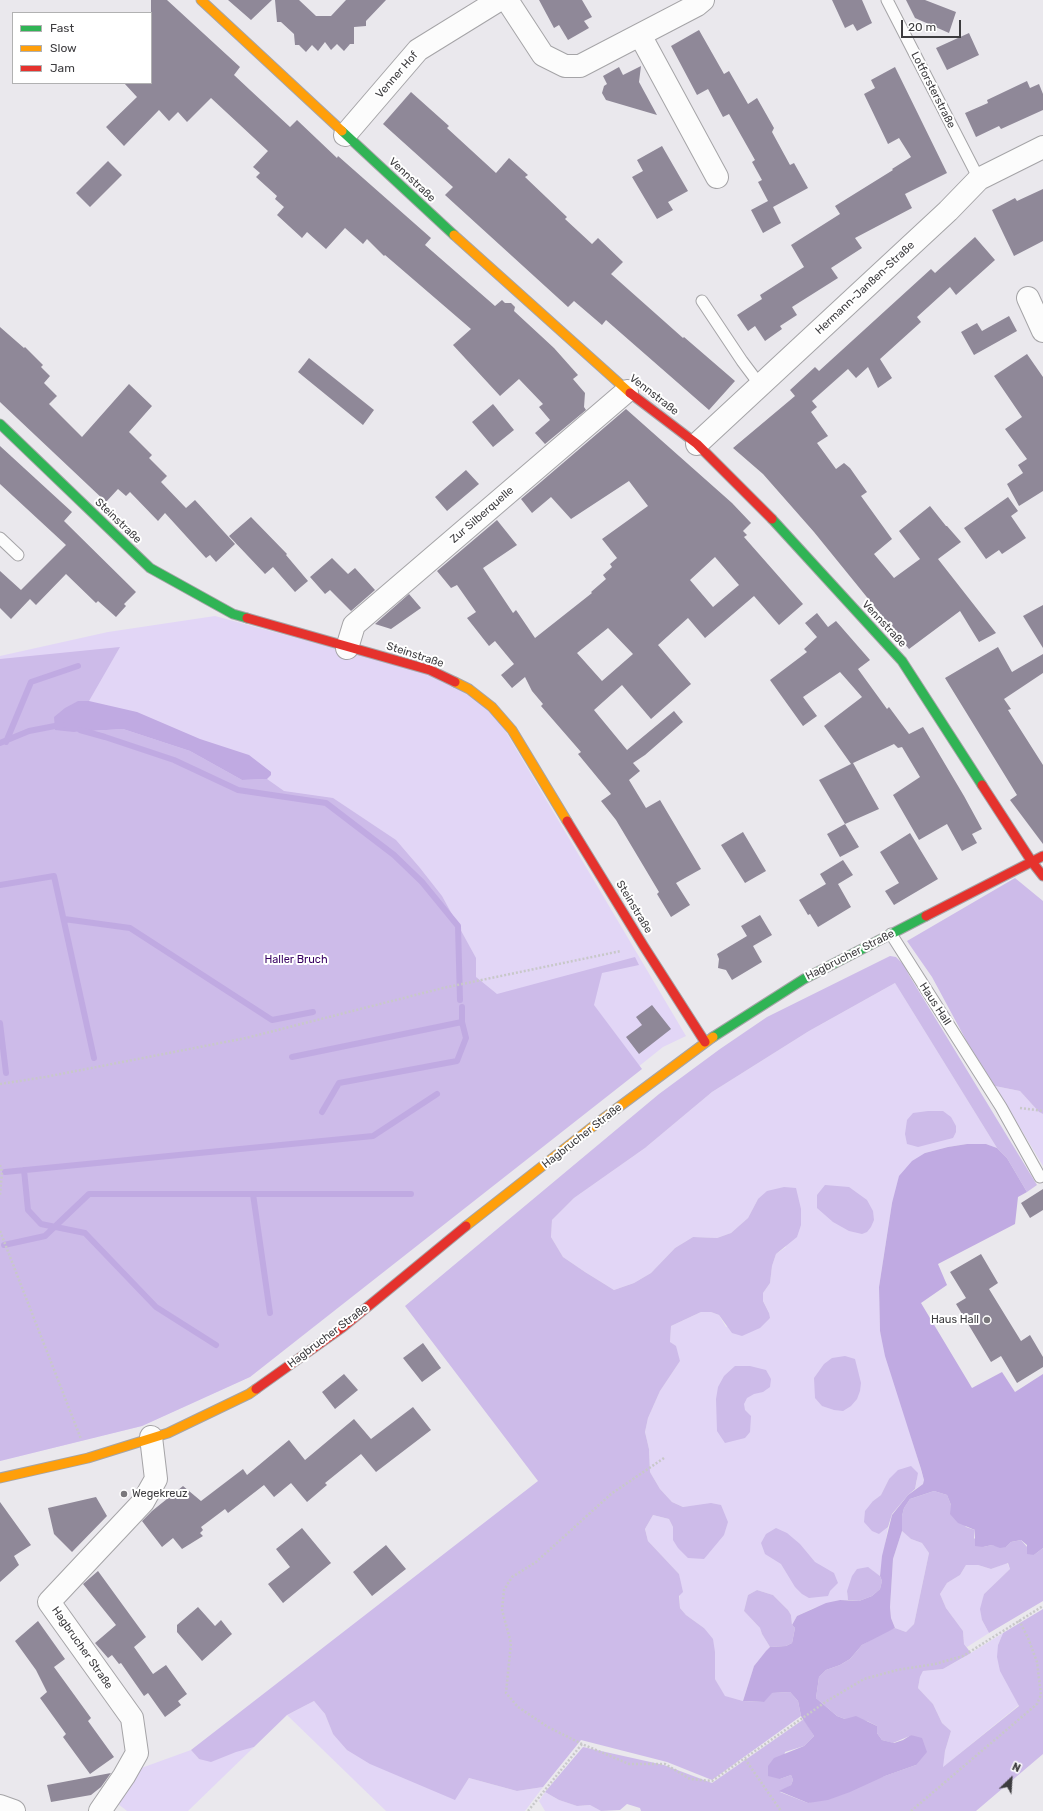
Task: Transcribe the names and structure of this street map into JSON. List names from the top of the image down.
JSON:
{
  "streets": {
    "street": [
      "Venner Hof",
      "Vennstraße",
      "Hermann-Janßen-Straße",
      "Zur Silberquelle",
      "Steinstraße",
      "Hagbrucher Straße"
    ],
    "lane": ["Lotforsterstraße", "Haus Hall"]
  },
  "crossings": [
    ["Venner Hof", "Vennstraße"],
    ["Lotforsterstraße", "Hermann-Janßen-Straße"],
    ["Vennstraße", "Hermann-Janßen-Straße"],
    ["Vennstraße", "Zur Silberquelle"],
    ["Vennstraße", "Hagbrucher Straße"],
    ["Zur Silberquelle", "Steinstraße"],
    ["Steinstraße", "Hagbrucher Straße"],
    ["Hagbrucher Straße", "Haus Hall"]
  ],
  "parks": ["Haller Bruch"],
  "places": ["Haus Hall", "Wegekreuz"],
  "legend": ["Fast", "Slow", "Jam"],
  "scale_bar": "20 m",
  "north": "top right"
}
